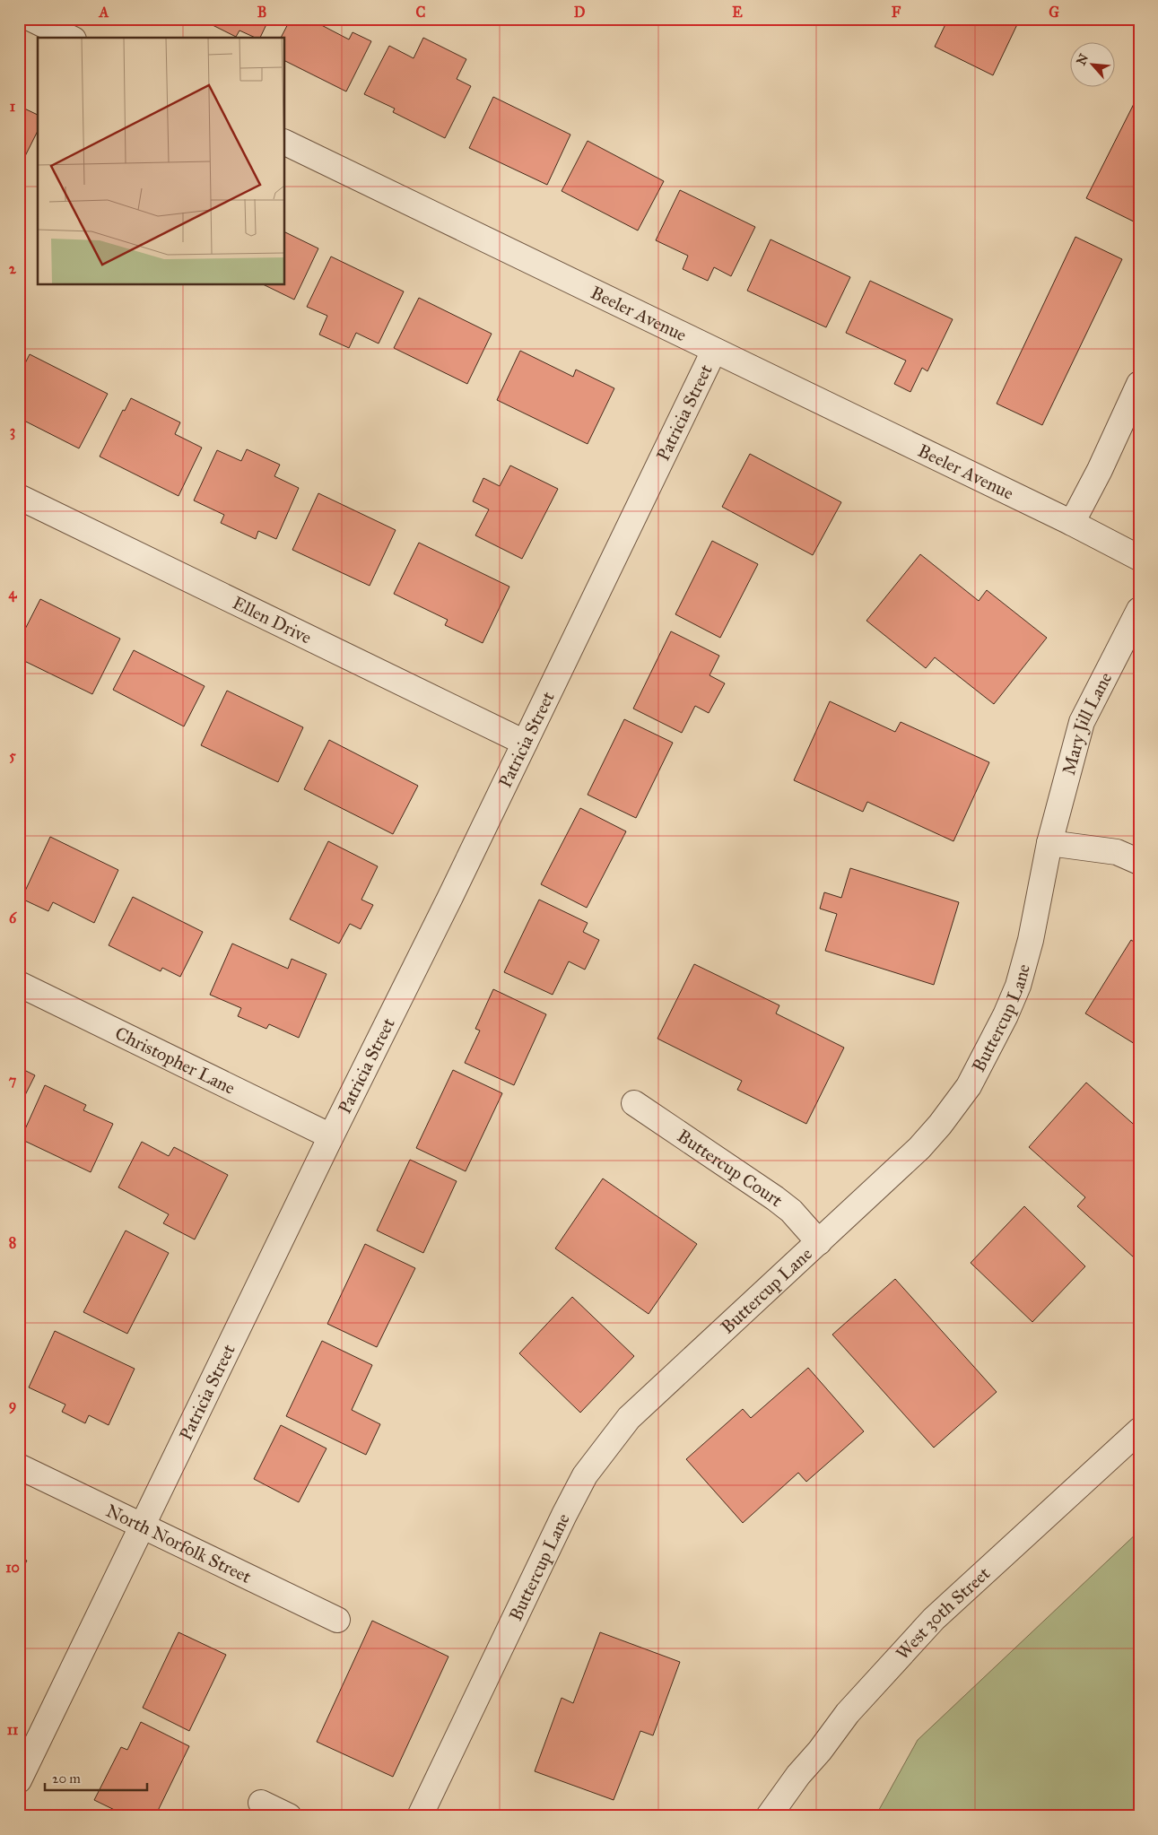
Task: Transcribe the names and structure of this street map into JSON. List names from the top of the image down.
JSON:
{
  "streets": {
    "street": [
      "Beeler Avenue",
      "Patricia Street",
      "Ellen Drive",
      "Mary Jill Lane",
      "Buttercup Lane",
      "Christopher Lane",
      "Buttercup Court",
      "North Norfolk Street",
      "West 30th Street"
    ]
  },
  "crossings": [
    ["Beeler Avenue", "Patricia Street"],
    ["Patricia Street", "Ellen Drive"],
    ["Patricia Street", "Christopher Lane"],
    ["Patricia Street", "North Norfolk Street"],
    ["Mary Jill Lane", "Buttercup Lane"],
    ["Buttercup Lane", "Buttercup Court"]
  ],
  "scale_bar": "20 m",
  "north": "top left",
  "grid": {
    "columns": [
      "A",
      "B",
      "C",
      "D",
      "E",
      "F",
      "G"
    ],
    "rows": [
      "1",
      "2",
      "3",
      "4",
      "5",
      "6",
      "7",
      "8",
      "9",
      "10",
      "11"
    ]
  }
}
